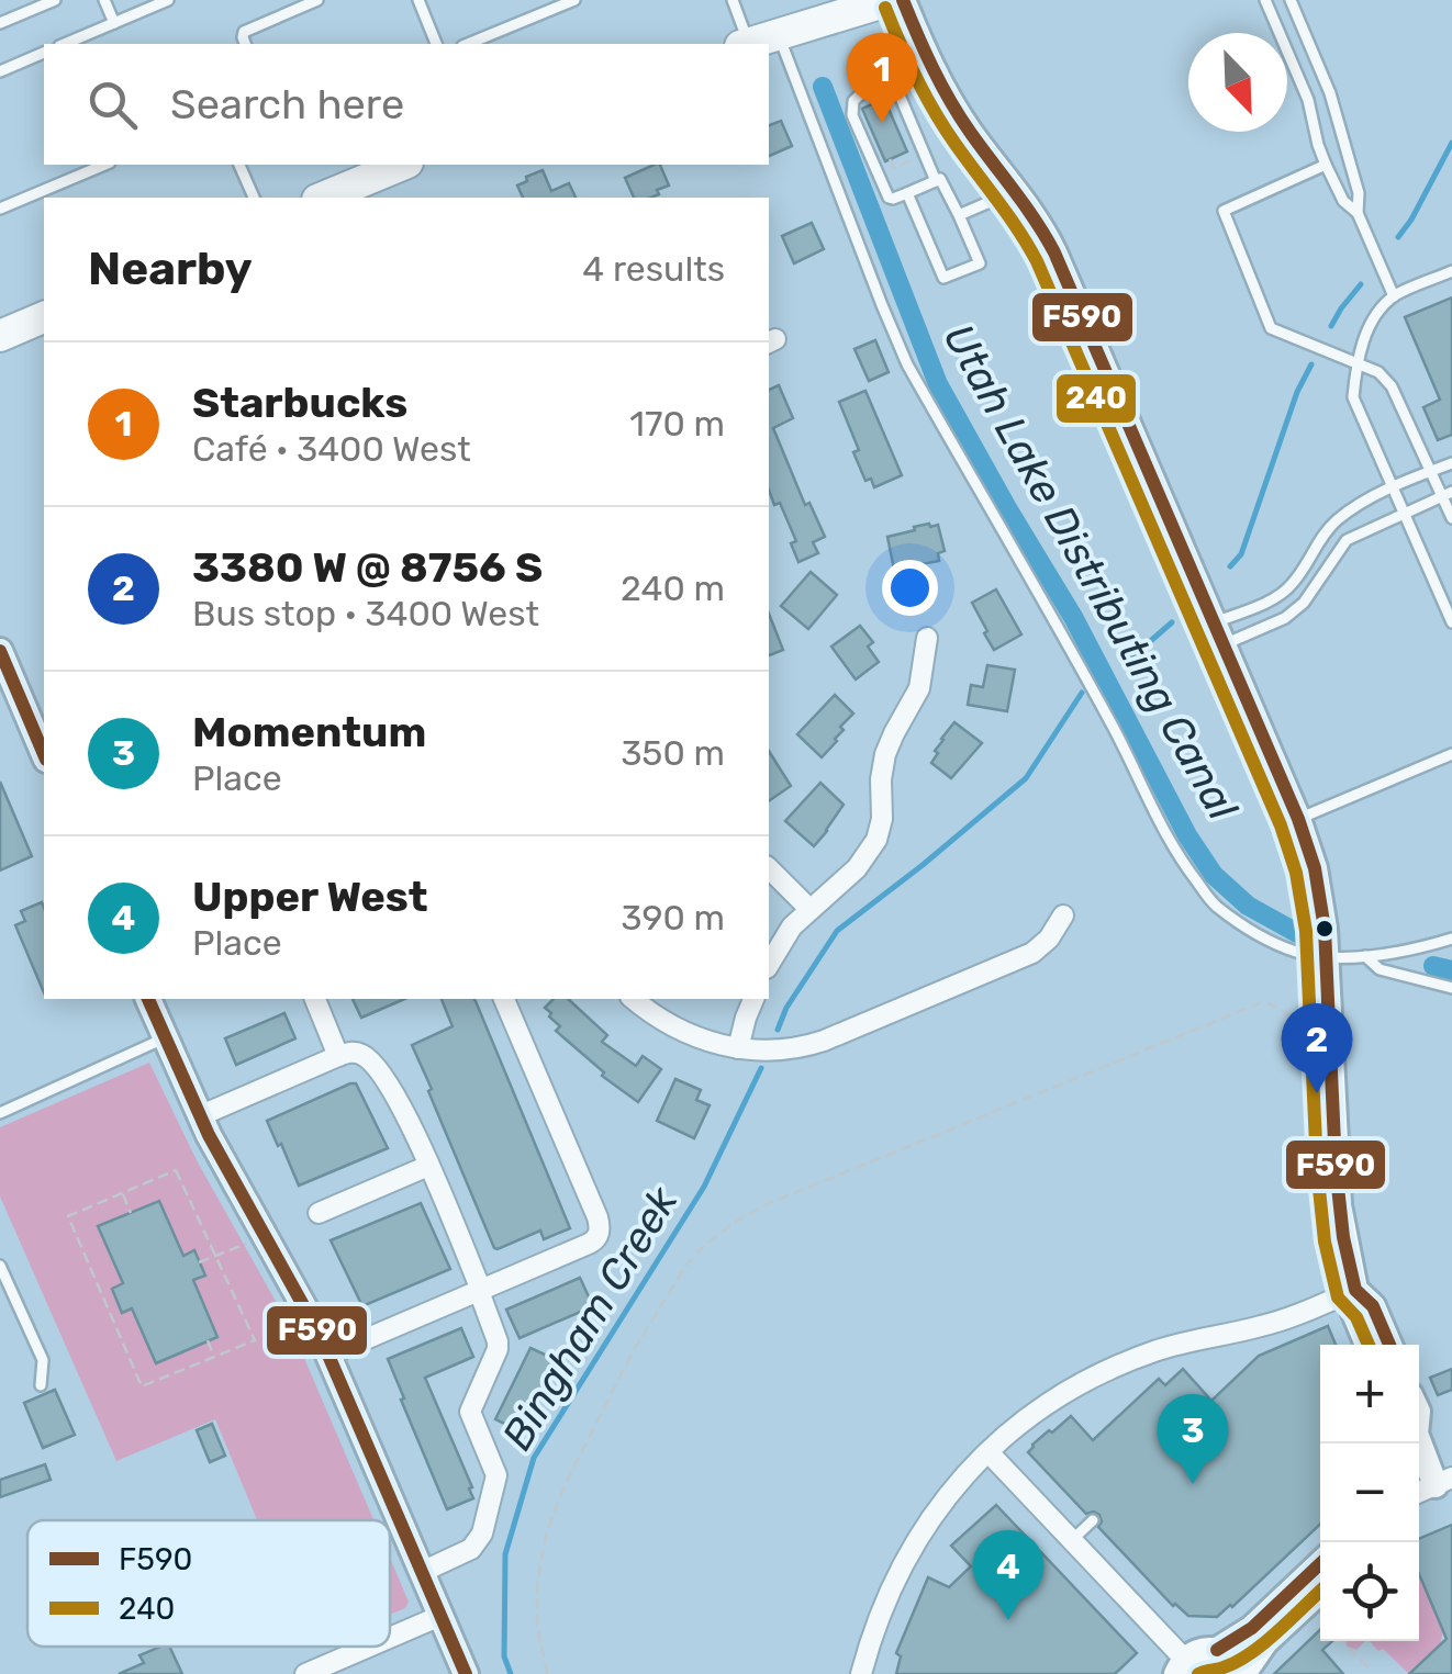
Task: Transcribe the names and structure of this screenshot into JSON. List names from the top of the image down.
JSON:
{
  "water": ["Utah Lake Distributing Canal", "Bingham Creek"],
  "lines": ["transit line F590", "transit line 240"],
  "legend": ["F590", "240"],
  "north": "bottom right",
  "page": {
    "pins": [
      "1",
      "2",
      "3",
      "4"
    ],
    "search": "Search here",
    "heading": ["Nearby", "4 results"],
    "list": [
      {
        "mark": "1",
        "name": "Starbucks",
        "note": "Café · 3400 West",
        "value": "170 m"
      },
      {
        "mark": "2",
        "name": "3380 W @ 8756 S",
        "note": "Bus stop · 3400 West",
        "value": "240 m"
      },
      {
        "mark": "3",
        "name": "Momentum",
        "note": "Place",
        "value": "350 m"
      },
      {
        "mark": "4",
        "name": "Upper West",
        "note": "Place",
        "value": "390 m"
      }
    ],
    "map_buttons": ["+", "−"]
  }
}
